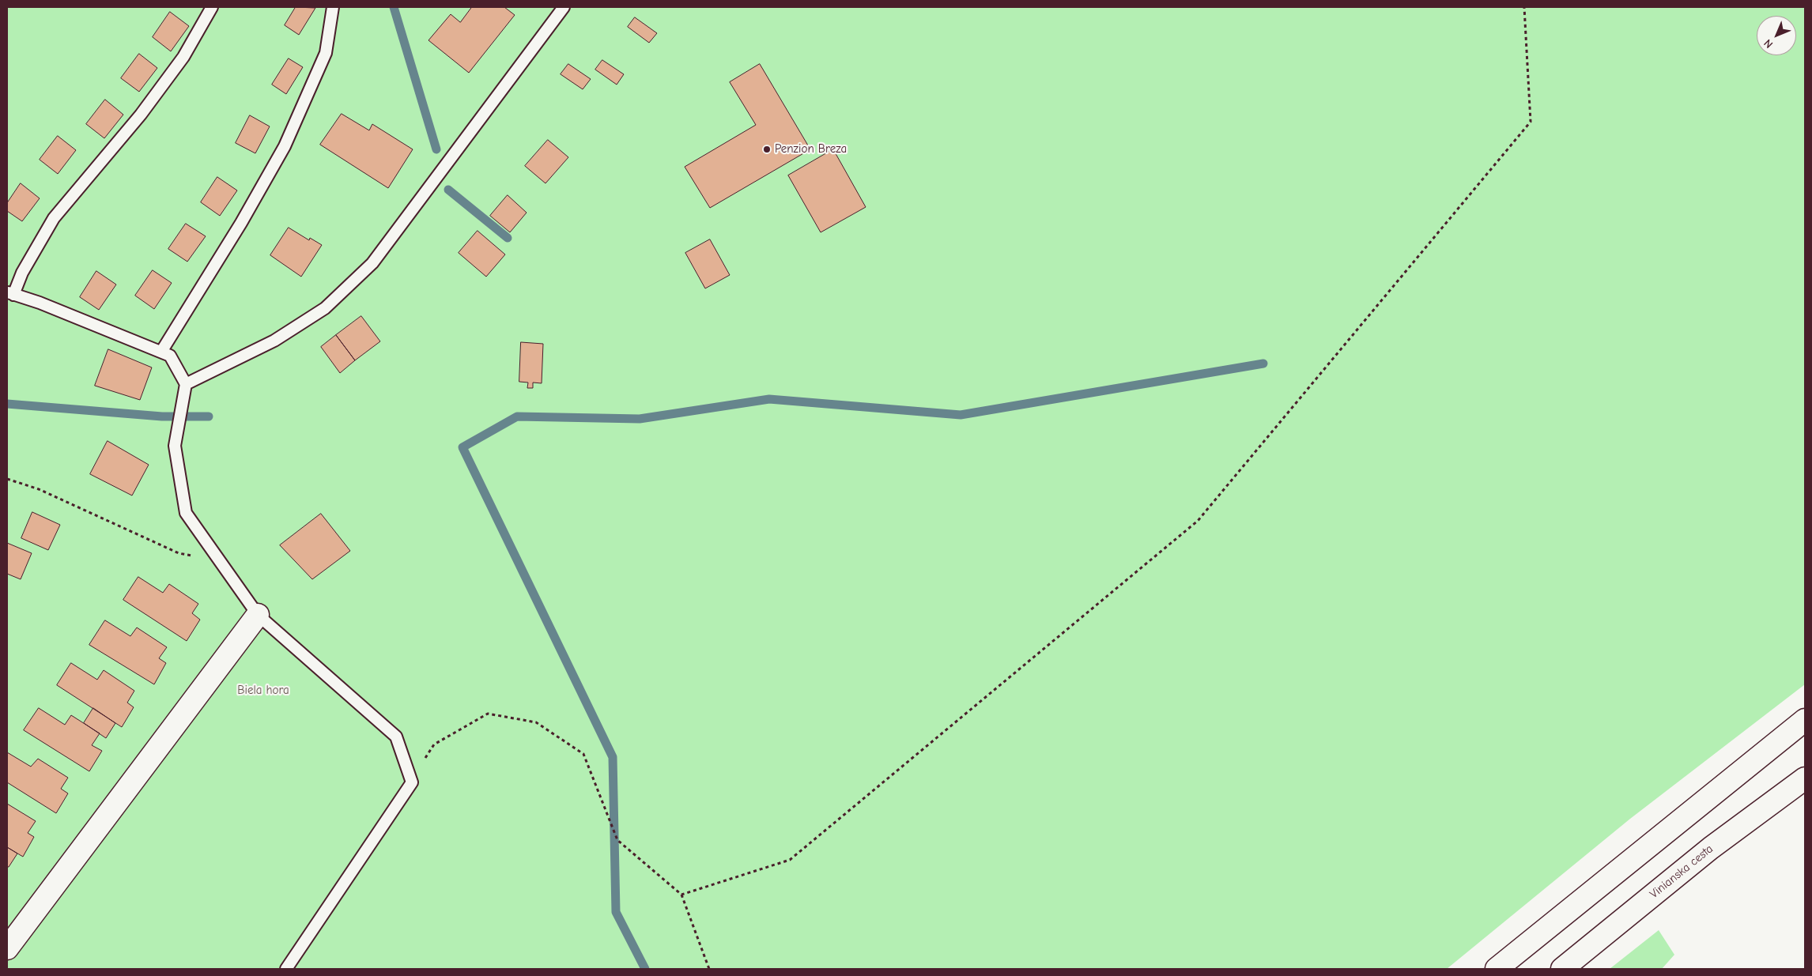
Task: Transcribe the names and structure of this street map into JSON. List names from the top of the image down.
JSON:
{
  "streets": {
    "main road": ["Vinianska cesta"]
  },
  "parks": ["Biela hora"],
  "places": ["Penzion Breza"],
  "north": "bottom left"
}
